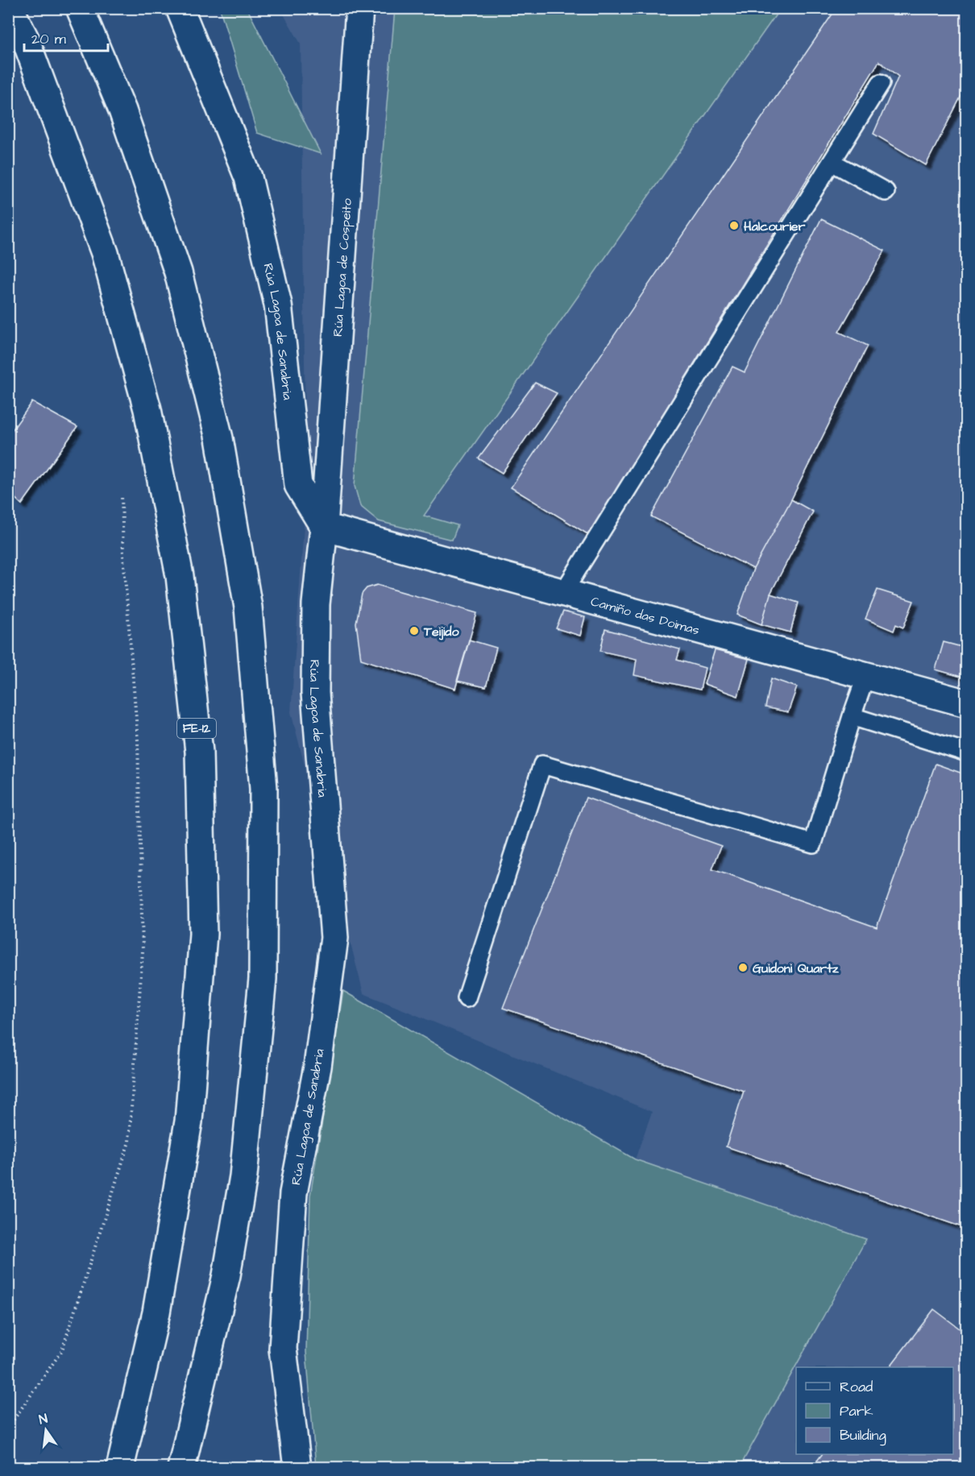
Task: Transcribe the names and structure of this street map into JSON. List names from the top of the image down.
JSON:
{
  "streets": {
    "main road": [
      "Rúa Lagoa de Cospeito",
      "Rúa Lagoa de Sanabria",
      "Camiño das Doimas",
      "FE-12"
    ]
  },
  "crossings": [
    ["Rúa Lagoa de Cospeito", "Rúa Lagoa de Sanabria"],
    ["Rúa Lagoa de Cospeito", "Camiño das Doimas"],
    ["Rúa Lagoa de Sanabria", "Camiño das Doimas"]
  ],
  "places": ["Halcourier", "Teijido", "Guidoni Quartz"],
  "legend": ["Road", "Park", "Building"],
  "scale_bar": "20 m",
  "north": "top"
}
